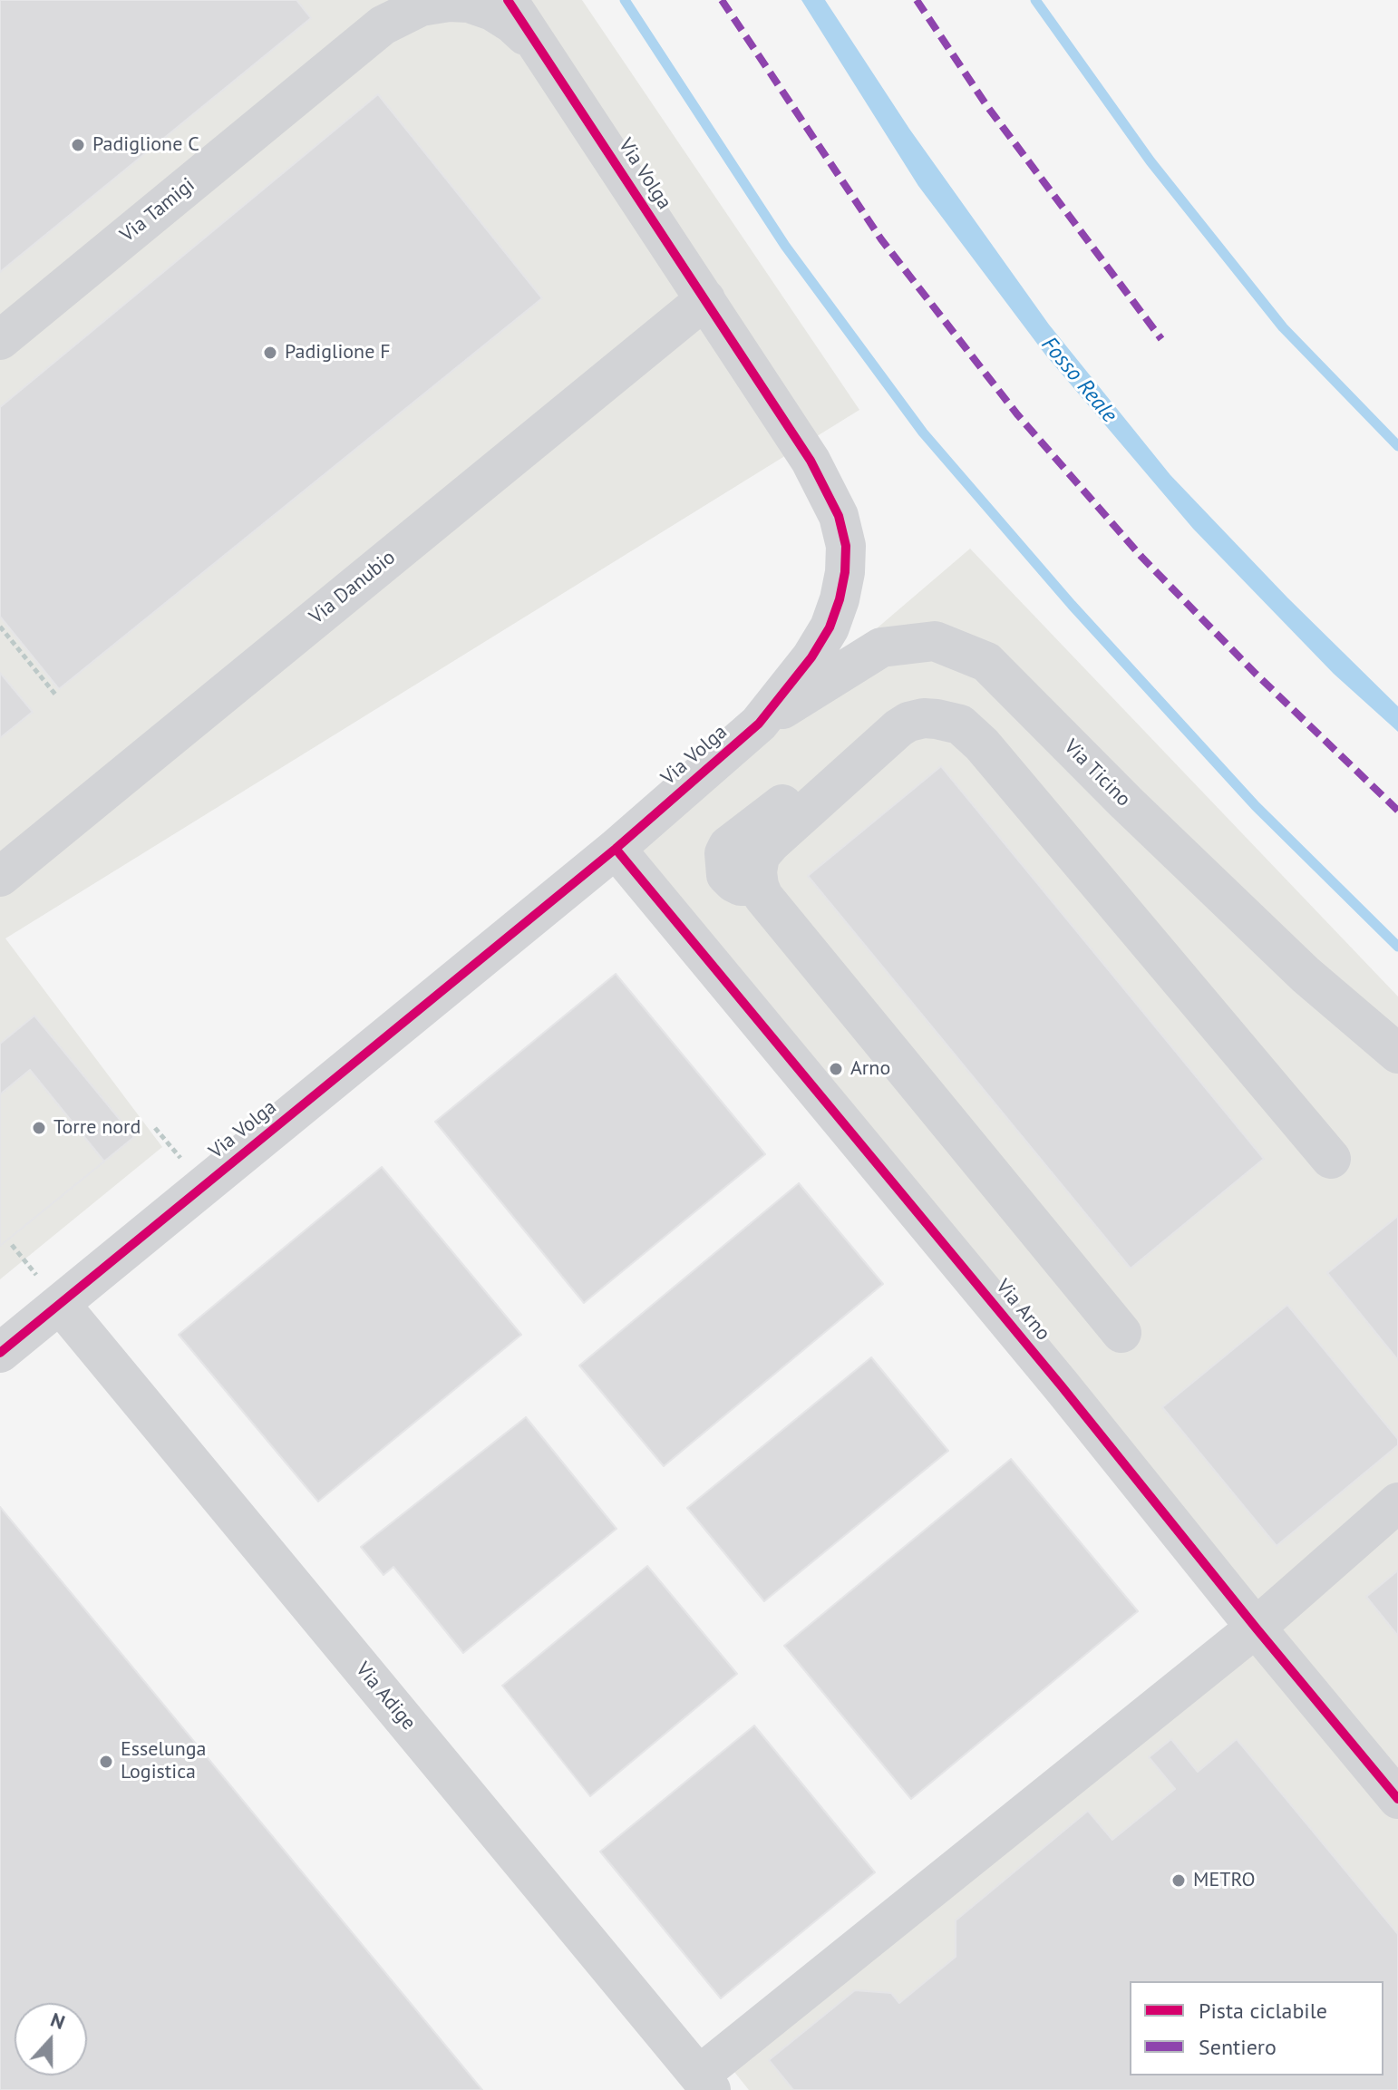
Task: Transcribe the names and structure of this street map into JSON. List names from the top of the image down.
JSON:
{
  "streets": {
    "street": [
      "Via Volga",
      "Via Tamigi",
      "Via Danubio",
      "Via Ticino",
      "Via Arno",
      "Via Adige"
    ]
  },
  "crossings": [
    ["Via Volga", "Via Tamigi"],
    ["Via Volga", "Via Danubio"],
    ["Via Volga", "Via Ticino"],
    ["Via Volga", "Via Arno"],
    ["Via Volga", "Via Adige"]
  ],
  "water": ["Fosso Reale"],
  "places": [
    "Padiglione C",
    "Padiglione F",
    "Arno",
    "Torre nord",
    "Esselunga Logistica",
    "METRO"
  ],
  "legend": ["Pista ciclabile", "Sentiero"],
  "north": "top"
}
